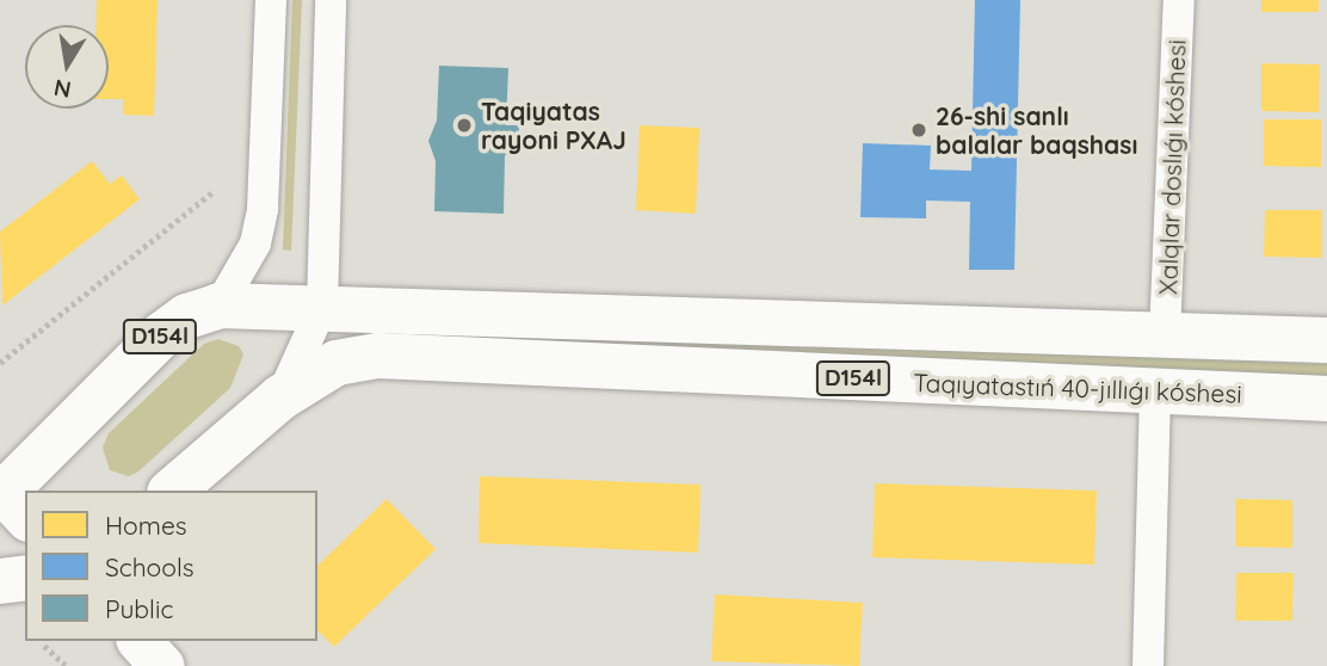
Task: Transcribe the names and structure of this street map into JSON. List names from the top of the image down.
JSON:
{
  "streets": {
    "main road": ["D154l", "Taqıyatastıń 40-jıllıǵı kóshesi"],
    "street": ["Xalqlar doslıǵı kóshesi"]
  },
  "crossings": [
    ["Xalqlar doslıǵı kóshesi", "D154l"],
    ["D154l", "Taqıyatastıń 40-jıllıǵı kóshesi"]
  ],
  "places": ["Taqiyatas rayoni PXAJ", "26-shi sanlı balalar baqshası"],
  "legend": ["Homes", "Schools", "Public"],
  "north": "bottom"
}
